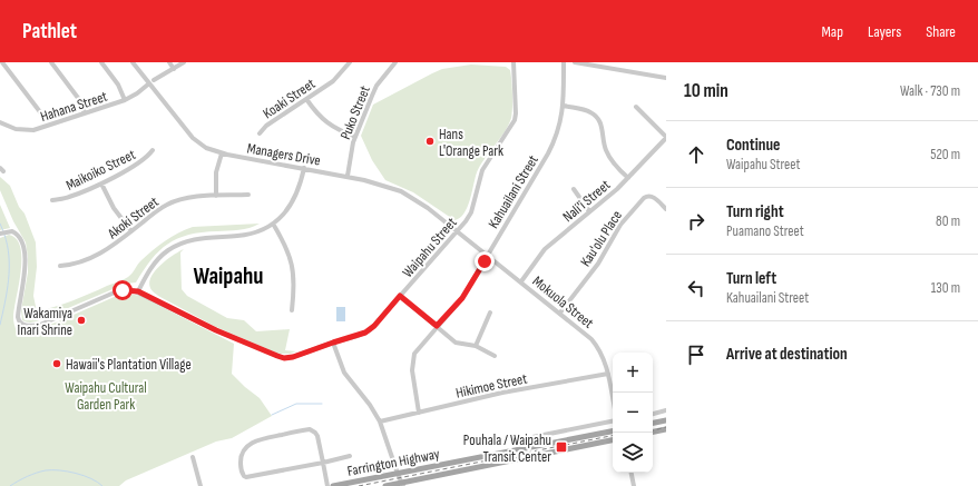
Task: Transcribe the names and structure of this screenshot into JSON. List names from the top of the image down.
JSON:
{
  "streets": {
    "main road": ["Farrington Highway"],
    "street": [
      "Koaki Street",
      "Hahana Street",
      "Puko Street",
      "Managers Drive",
      "Maikoiko Street",
      "Kahuailani Street",
      "Nali'i Street",
      "Akoki Street",
      "Kau'olu Place",
      "Waipahu Street",
      "Mokuola Street",
      "Hikimoe Street"
    ]
  },
  "crossings": [
    ["Hahana Street", "Managers Drive"],
    ["Puko Street", "Managers Drive"],
    ["Managers Drive", "Waipahu Street"],
    ["Managers Drive", "Mokuola Street"],
    ["Kahuailani Street", "Mokuola Street"],
    ["Kahuailani Street", "Hikimoe Street"],
    ["Nali'i Street", "Mokuola Street"],
    ["Kau'olu Place", "Mokuola Street"],
    ["Waipahu Street", "Mokuola Street"],
    ["Mokuola Street", "Hikimoe Street"]
  ],
  "districts": ["Waipahu"],
  "parks": ["Waipahu Cultural Garden Park"],
  "places": {
    "other": ["Hans L'Orange Park", "Wakamiya Inari Shrine", "Hawaii's Plantation Village"],
    "transit": ["Pouhala / Waipahu Transit Center"]
  },
  "page": {
    "header": "Pathlet",
    "nav": ["Map", "Layers", "Share"],
    "heading": ["10 min", "Walk · 730 m"],
    "list": [
      ["Continue", "Waipahu Street", "520 m"],
      ["Turn right", "Puamano Street", "80 m"],
      ["Turn left", "Kahuailani Street", "130 m"],
      "Arrive at destination"
    ],
    "map_buttons": ["+", "−"]
  }
}
